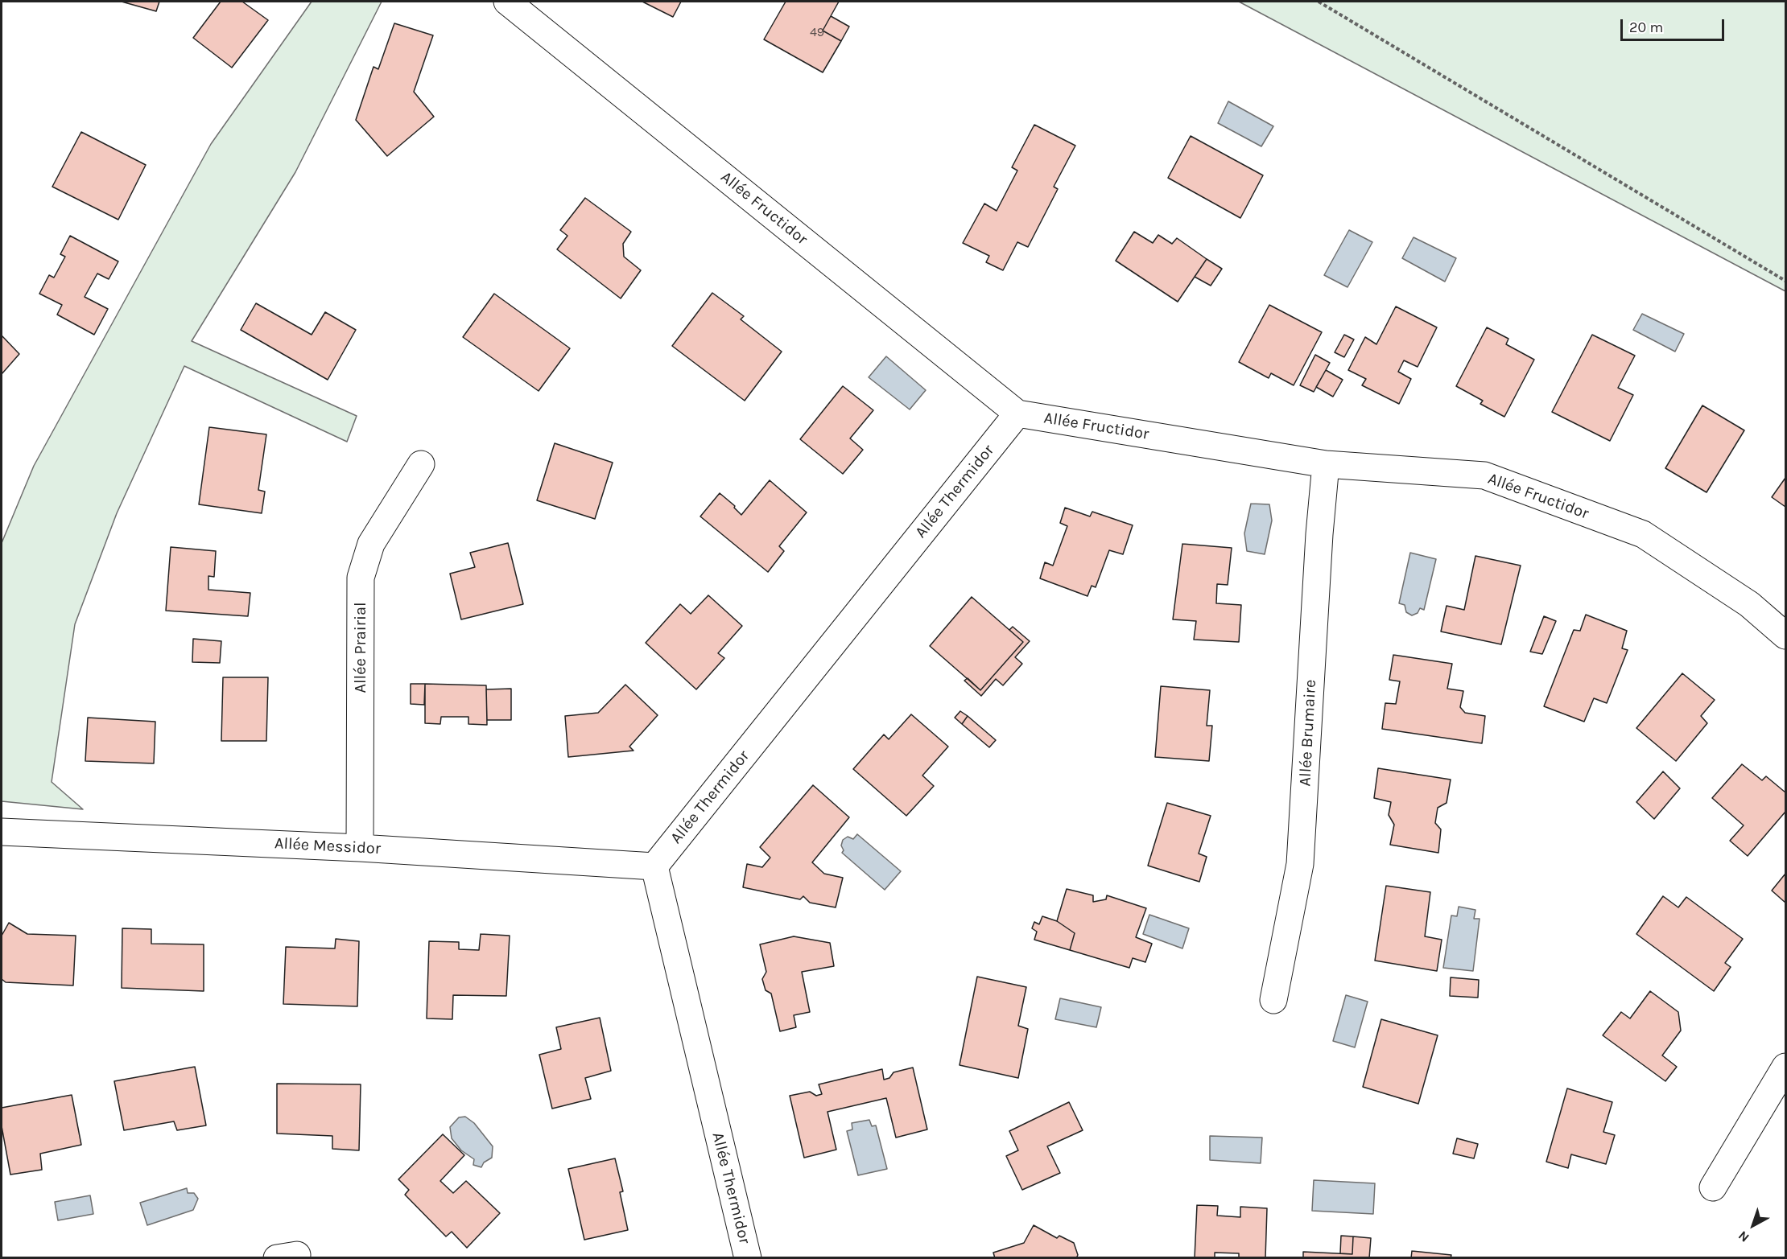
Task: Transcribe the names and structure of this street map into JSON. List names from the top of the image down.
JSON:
{
  "streets": {
    "street": [
      "Allée Fructidor",
      "Allée Thermidor",
      "Allée Prairial",
      "Allée Brumaire",
      "Allée Messidor"
    ]
  },
  "crossings": [
    ["Allée Fructidor", "Allée Thermidor"],
    ["Allée Fructidor", "Allée Brumaire"],
    ["Allée Thermidor", "Allée Messidor"],
    ["Allée Prairial", "Allée Messidor"]
  ],
  "house_numbers": ["49"],
  "scale_bar": "20 m",
  "north": "bottom left"
}
